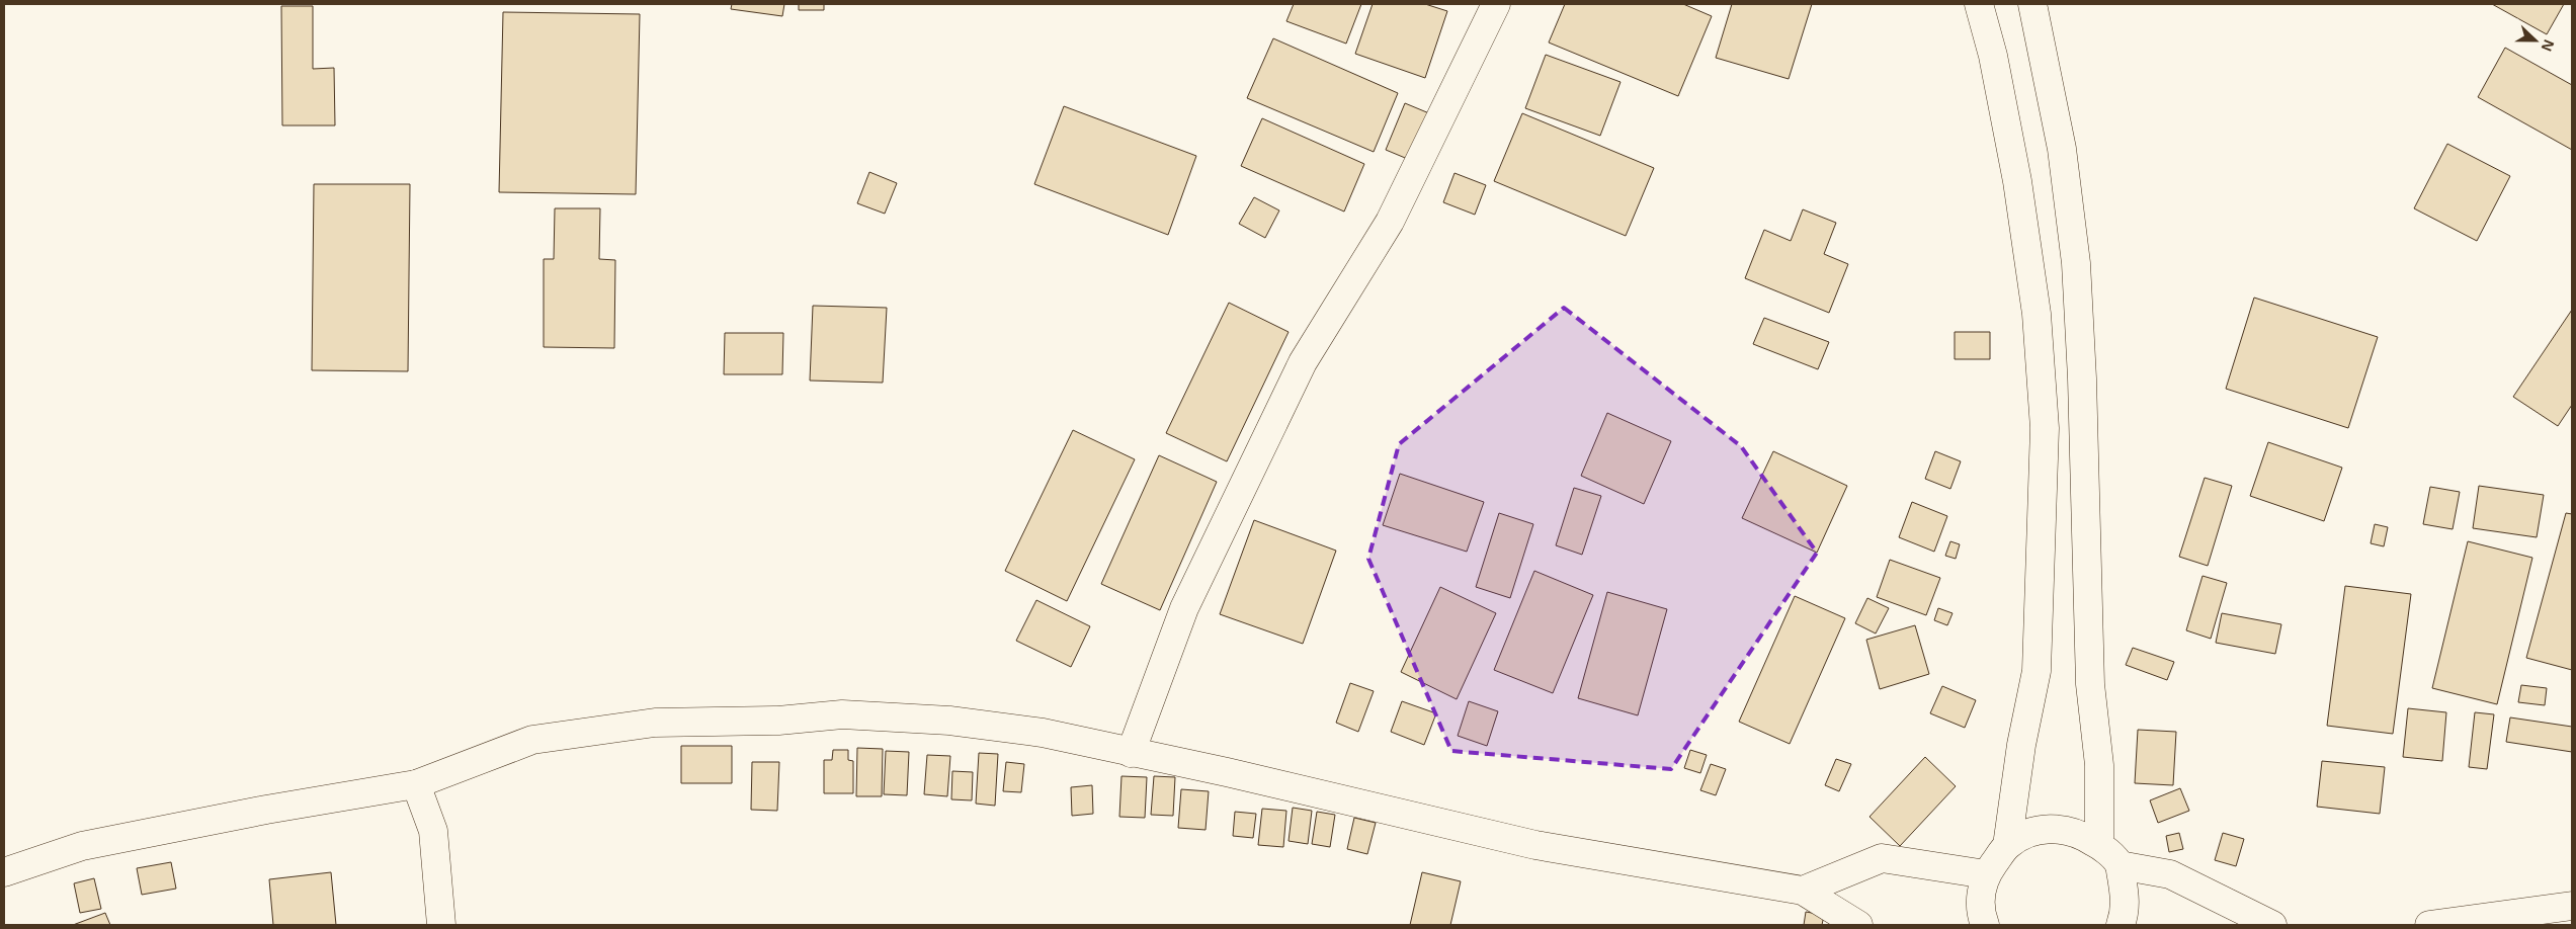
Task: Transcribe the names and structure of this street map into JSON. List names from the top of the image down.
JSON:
{
  "north": "right"
}
